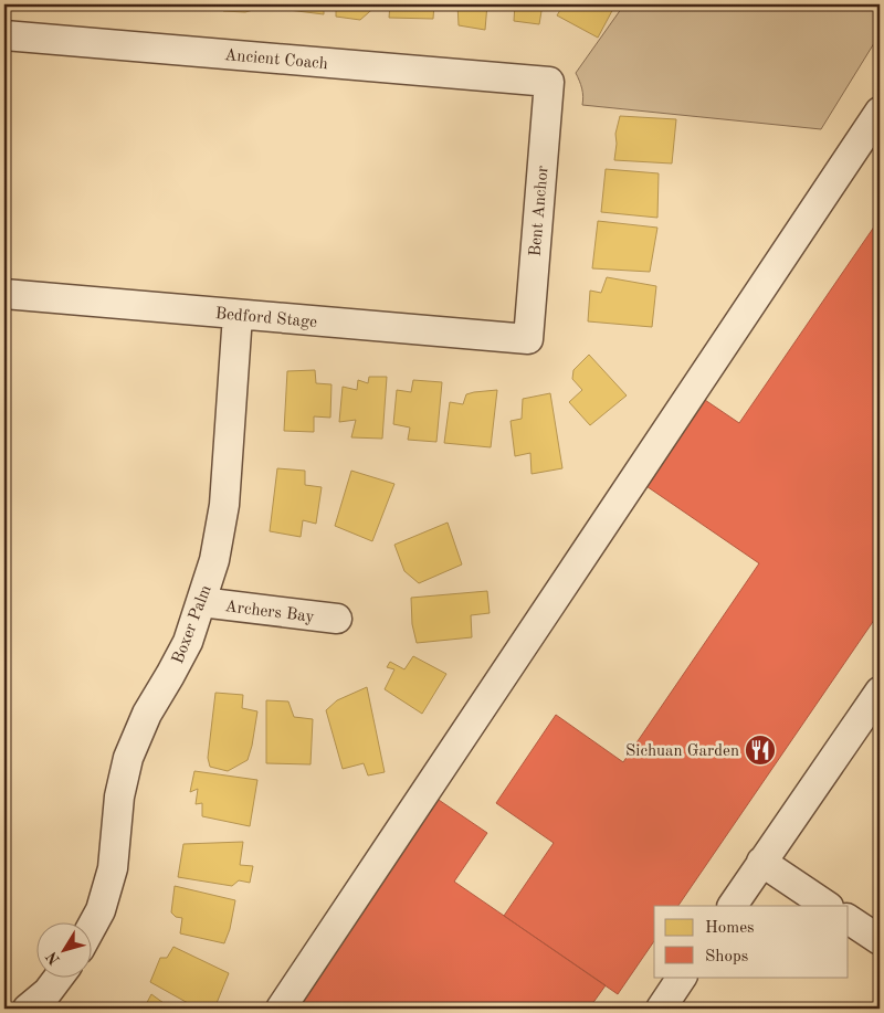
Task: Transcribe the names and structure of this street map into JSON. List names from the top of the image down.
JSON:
{
  "streets": {
    "street": [
      "Ancient Coach",
      "Bent Anchor",
      "Bedford Stage",
      "Archers Bay",
      "Boxer Palm"
    ]
  },
  "crossings": [
    ["Ancient Coach", "Bent Anchor"],
    ["Bent Anchor", "Bedford Stage"],
    ["Bedford Stage", "Boxer Palm"],
    ["Archers Bay", "Boxer Palm"]
  ],
  "places": {
    "restaurant": ["Sichuan Garden"]
  },
  "legend": ["Homes", "Shops"],
  "north": "bottom left"
}
